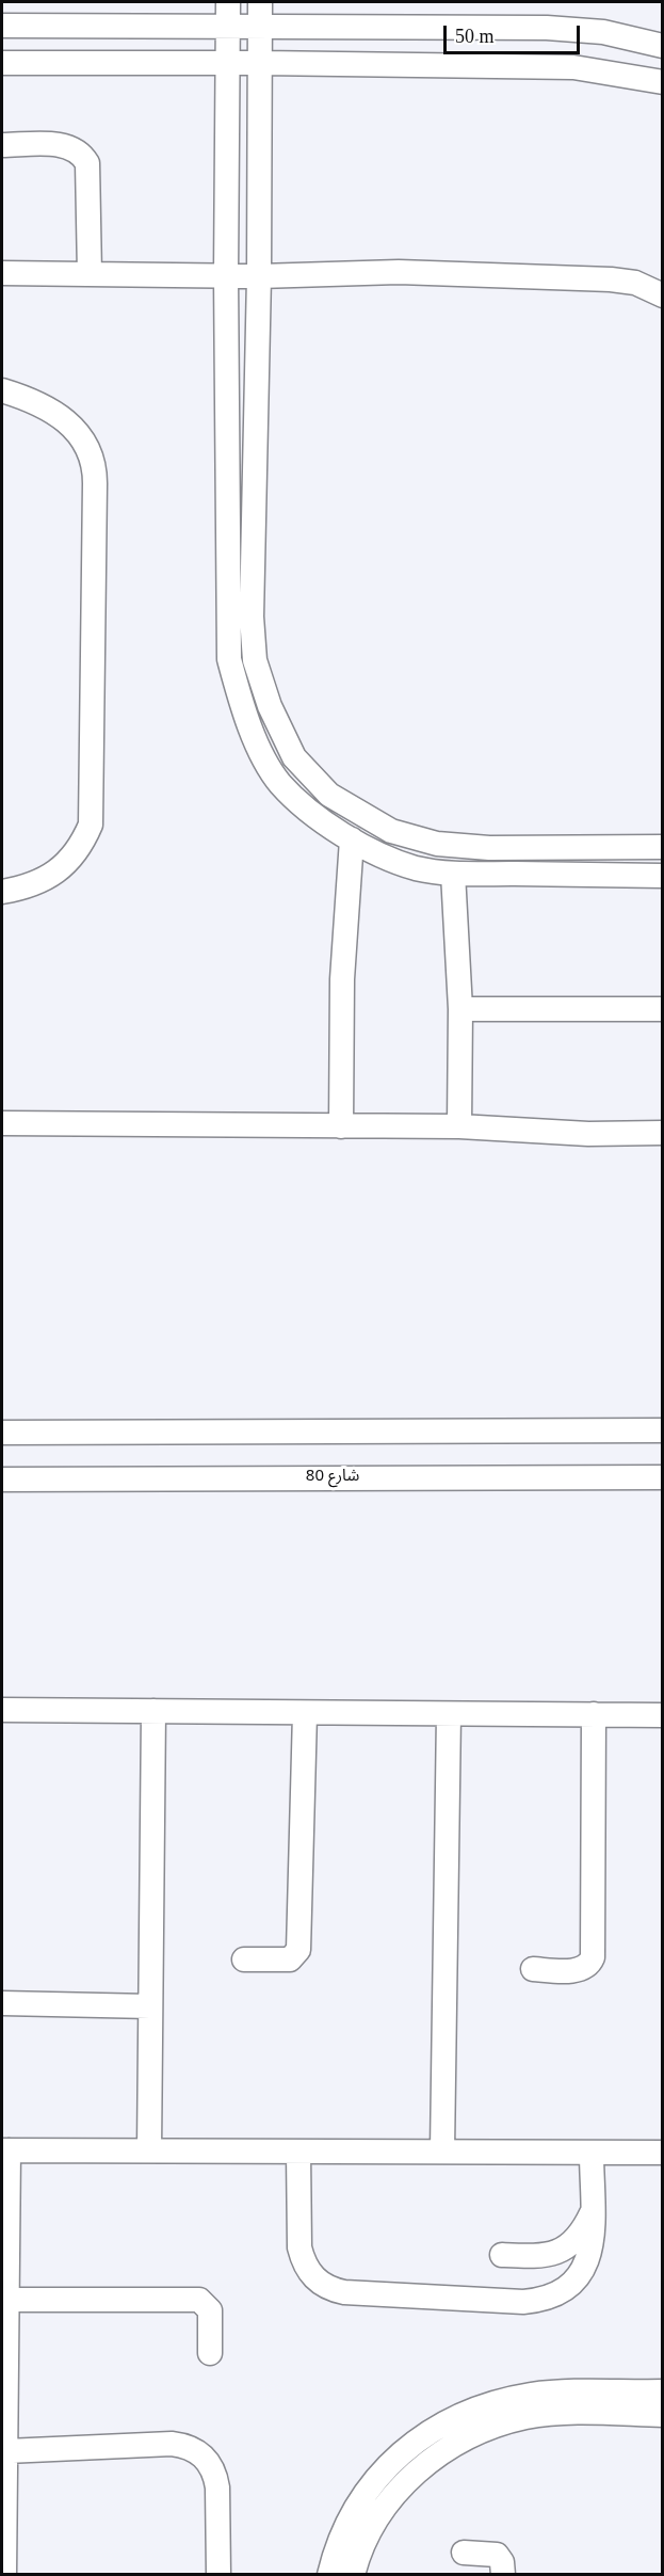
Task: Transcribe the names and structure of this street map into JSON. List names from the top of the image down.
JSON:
{
  "streets": {
    "street": ["شارع 80"]
  },
  "scale_bar": "50 m"
}
